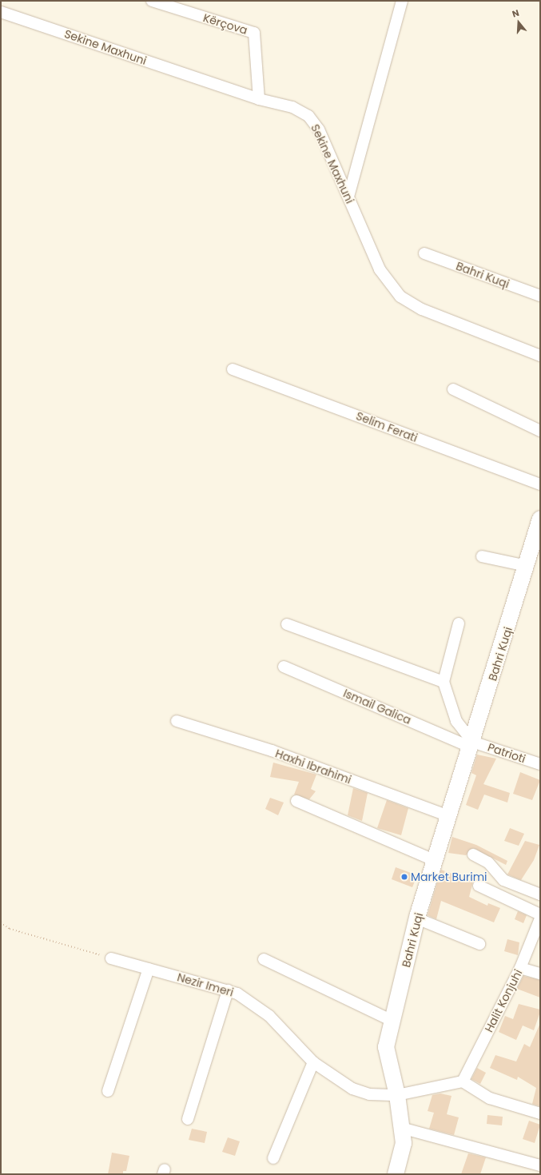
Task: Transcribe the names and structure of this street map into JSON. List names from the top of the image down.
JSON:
{
  "streets": {
    "street": [
      "Kërçova",
      "Sekine Maxhuni",
      "Bahri Kuqi",
      "Selim Ferati",
      "Ismail Galica",
      "Patrioti",
      "Haxhi Ibrahimi",
      "Nezir Imeri",
      "Halit Konjuhi"
    ]
  },
  "crossings": [
    ["Kërçova", "Sekine Maxhuni"],
    ["Bahri Kuqi", "Ismail Galica"],
    ["Bahri Kuqi", "Patrioti"],
    ["Bahri Kuqi", "Haxhi Ibrahimi"],
    ["Bahri Kuqi", "Nezir Imeri"],
    ["Ismail Galica", "Patrioti"],
    ["Nezir Imeri", "Halit Konjuhi"]
  ],
  "places": ["Market Burimi"],
  "north": "top"
}
